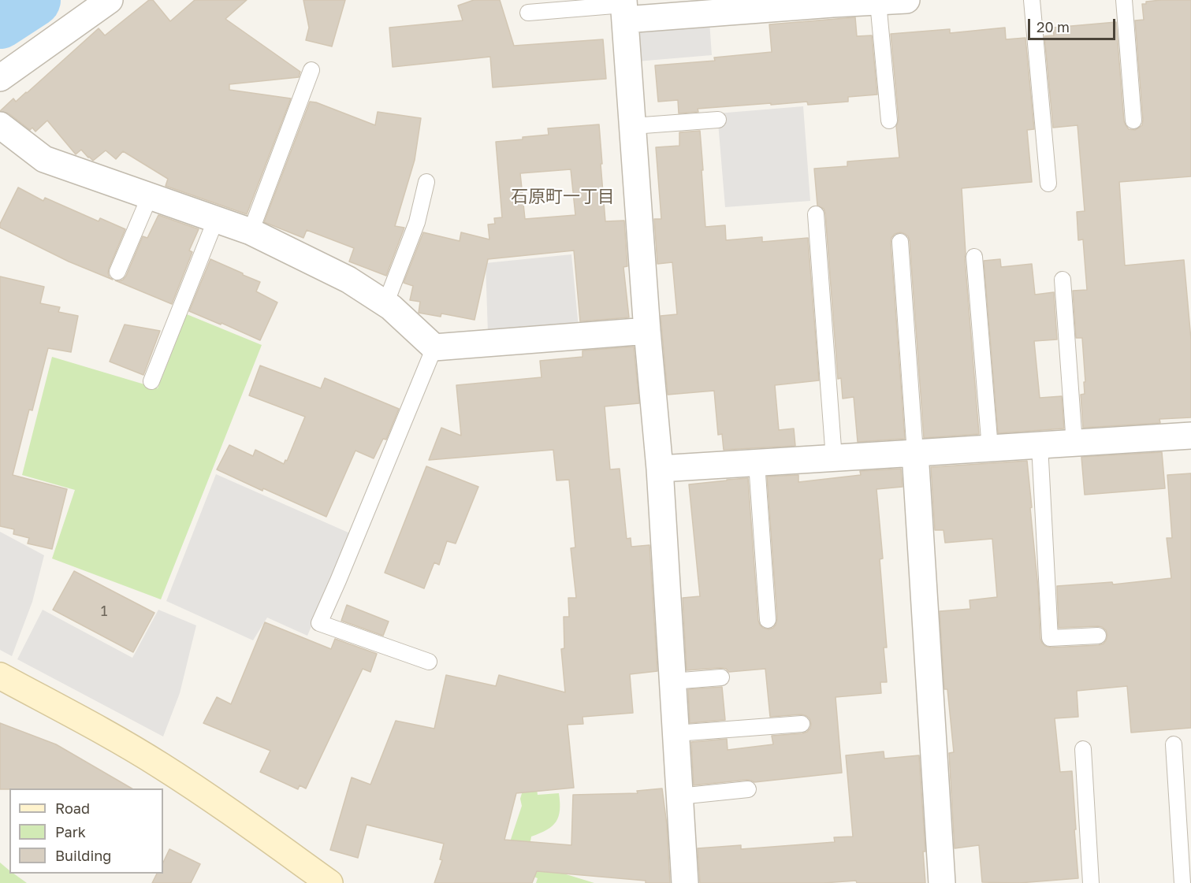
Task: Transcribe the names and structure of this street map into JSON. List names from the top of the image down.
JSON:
{
  "districts": ["石原町一丁目"],
  "house_numbers": ["1"],
  "legend": ["Road", "Park", "Building"],
  "scale_bar": "20 m"
}
